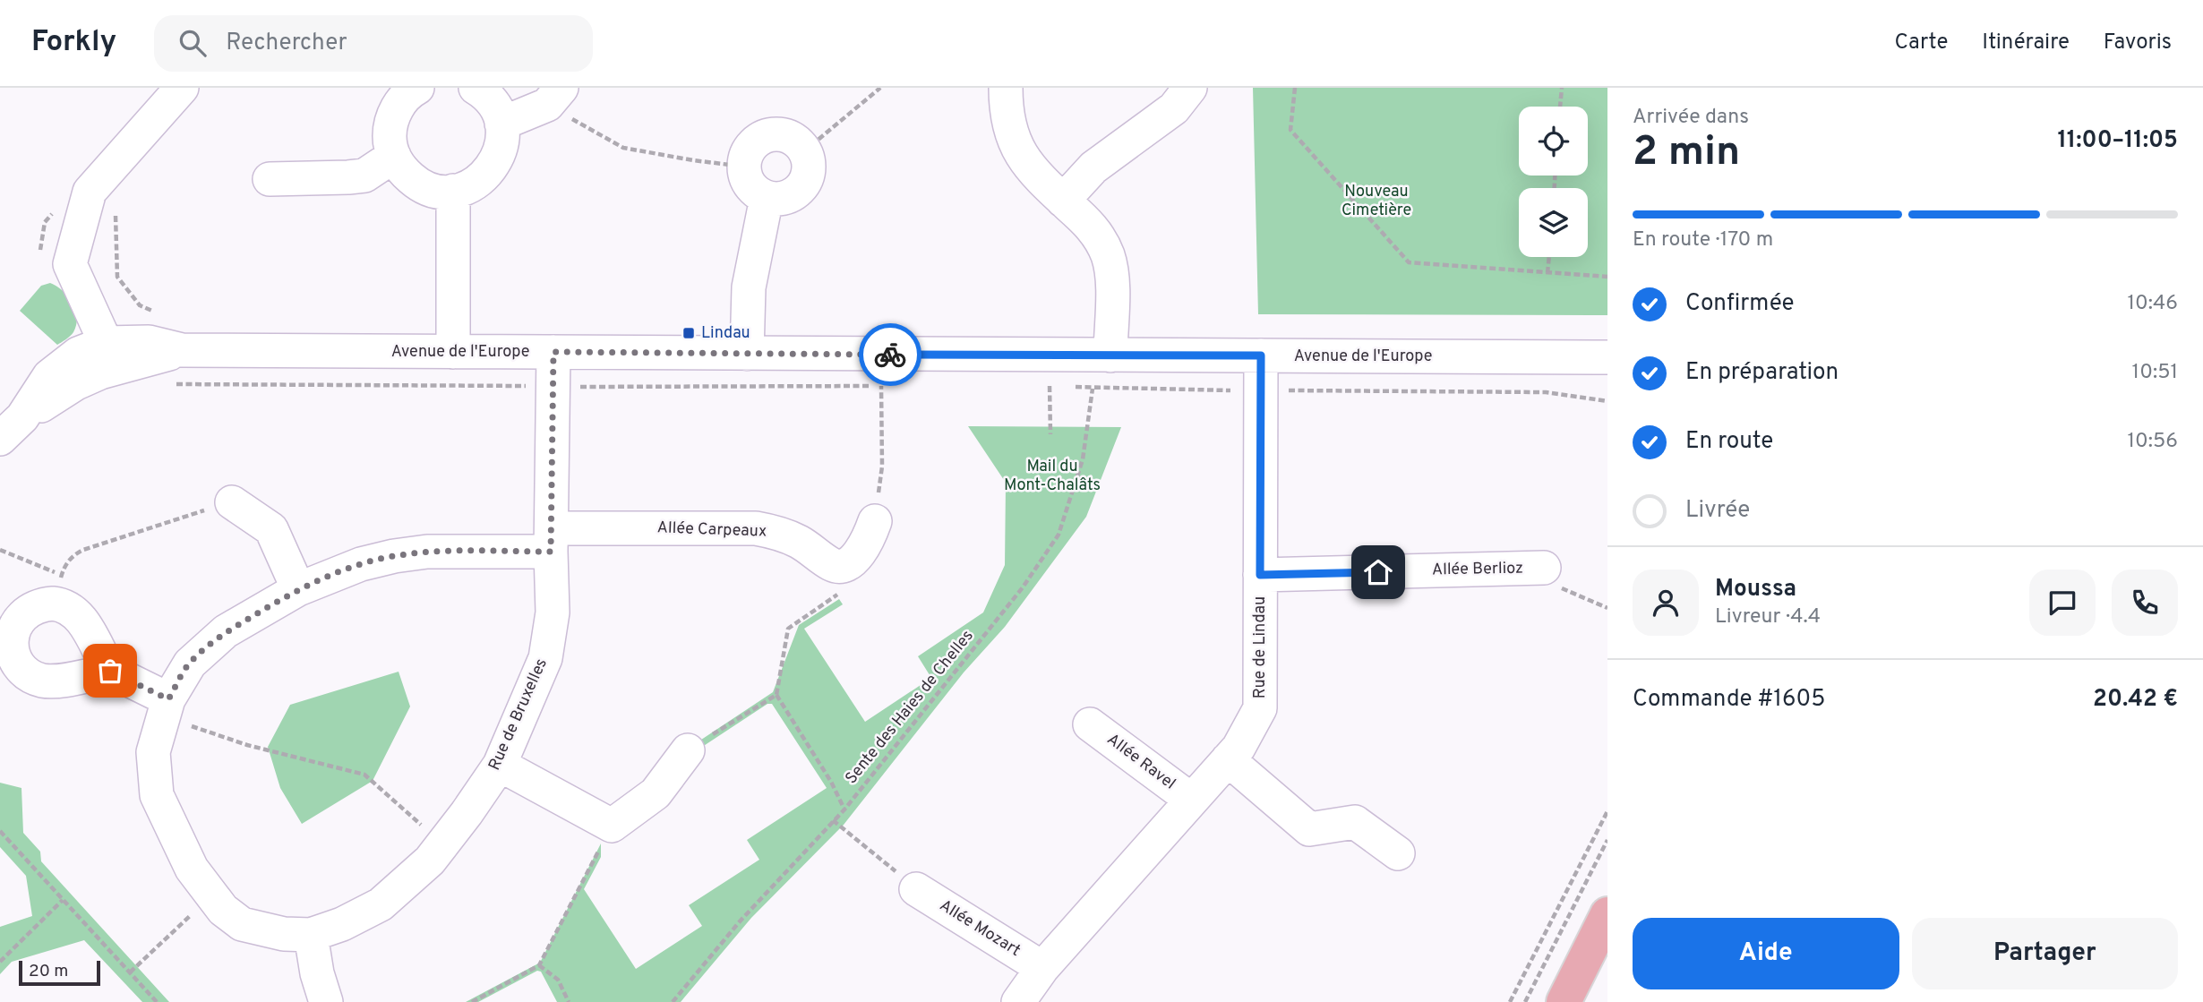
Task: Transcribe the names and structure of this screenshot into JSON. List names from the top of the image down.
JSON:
{
  "streets": {
    "street": [
      "Avenue de l'Europe",
      "Allée Carpeaux",
      "Allée Berlioz",
      "Rue de Lindau",
      "Rue de Bruxelles",
      "Allée Ravel",
      "Allée Mozart"
    ],
    "path": ["Sente des Haies de Chelles"]
  },
  "crossings": [
    ["Avenue de l'Europe", "Rue de Lindau"],
    ["Avenue de l'Europe", "Rue de Bruxelles"],
    ["Allée Carpeaux", "Rue de Bruxelles"],
    ["Allée Berlioz", "Rue de Lindau"],
    ["Rue de Lindau", "Allée Ravel"],
    ["Rue de Lindau", "Allée Mozart"]
  ],
  "parks": ["Nouveau Cimetière", "Mail du Mont-Chalâts"],
  "places": {
    "transit": ["Lindau"]
  },
  "scale_bar": "20 m",
  "page": {
    "header": "Forkly",
    "search": "Rechercher",
    "nav": ["Carte", "Itinéraire", "Favoris"],
    "heading": ["2 min", "Arrivée dans", "11:00–11:05"],
    "panel": [
      "Moussa",
      "Livreur · 4.4",
      "Commande #1605",
      "20.42 €"
    ],
    "bar": "En route · 170 m",
    "list": [
      ["Confirmée", "10:46"],
      ["En préparation", "10:51"],
      ["En route", "10:56"],
      "Livrée"
    ],
    "buttons": ["Aide", "Partager"],
    "scale": "20 m"
  }
}
